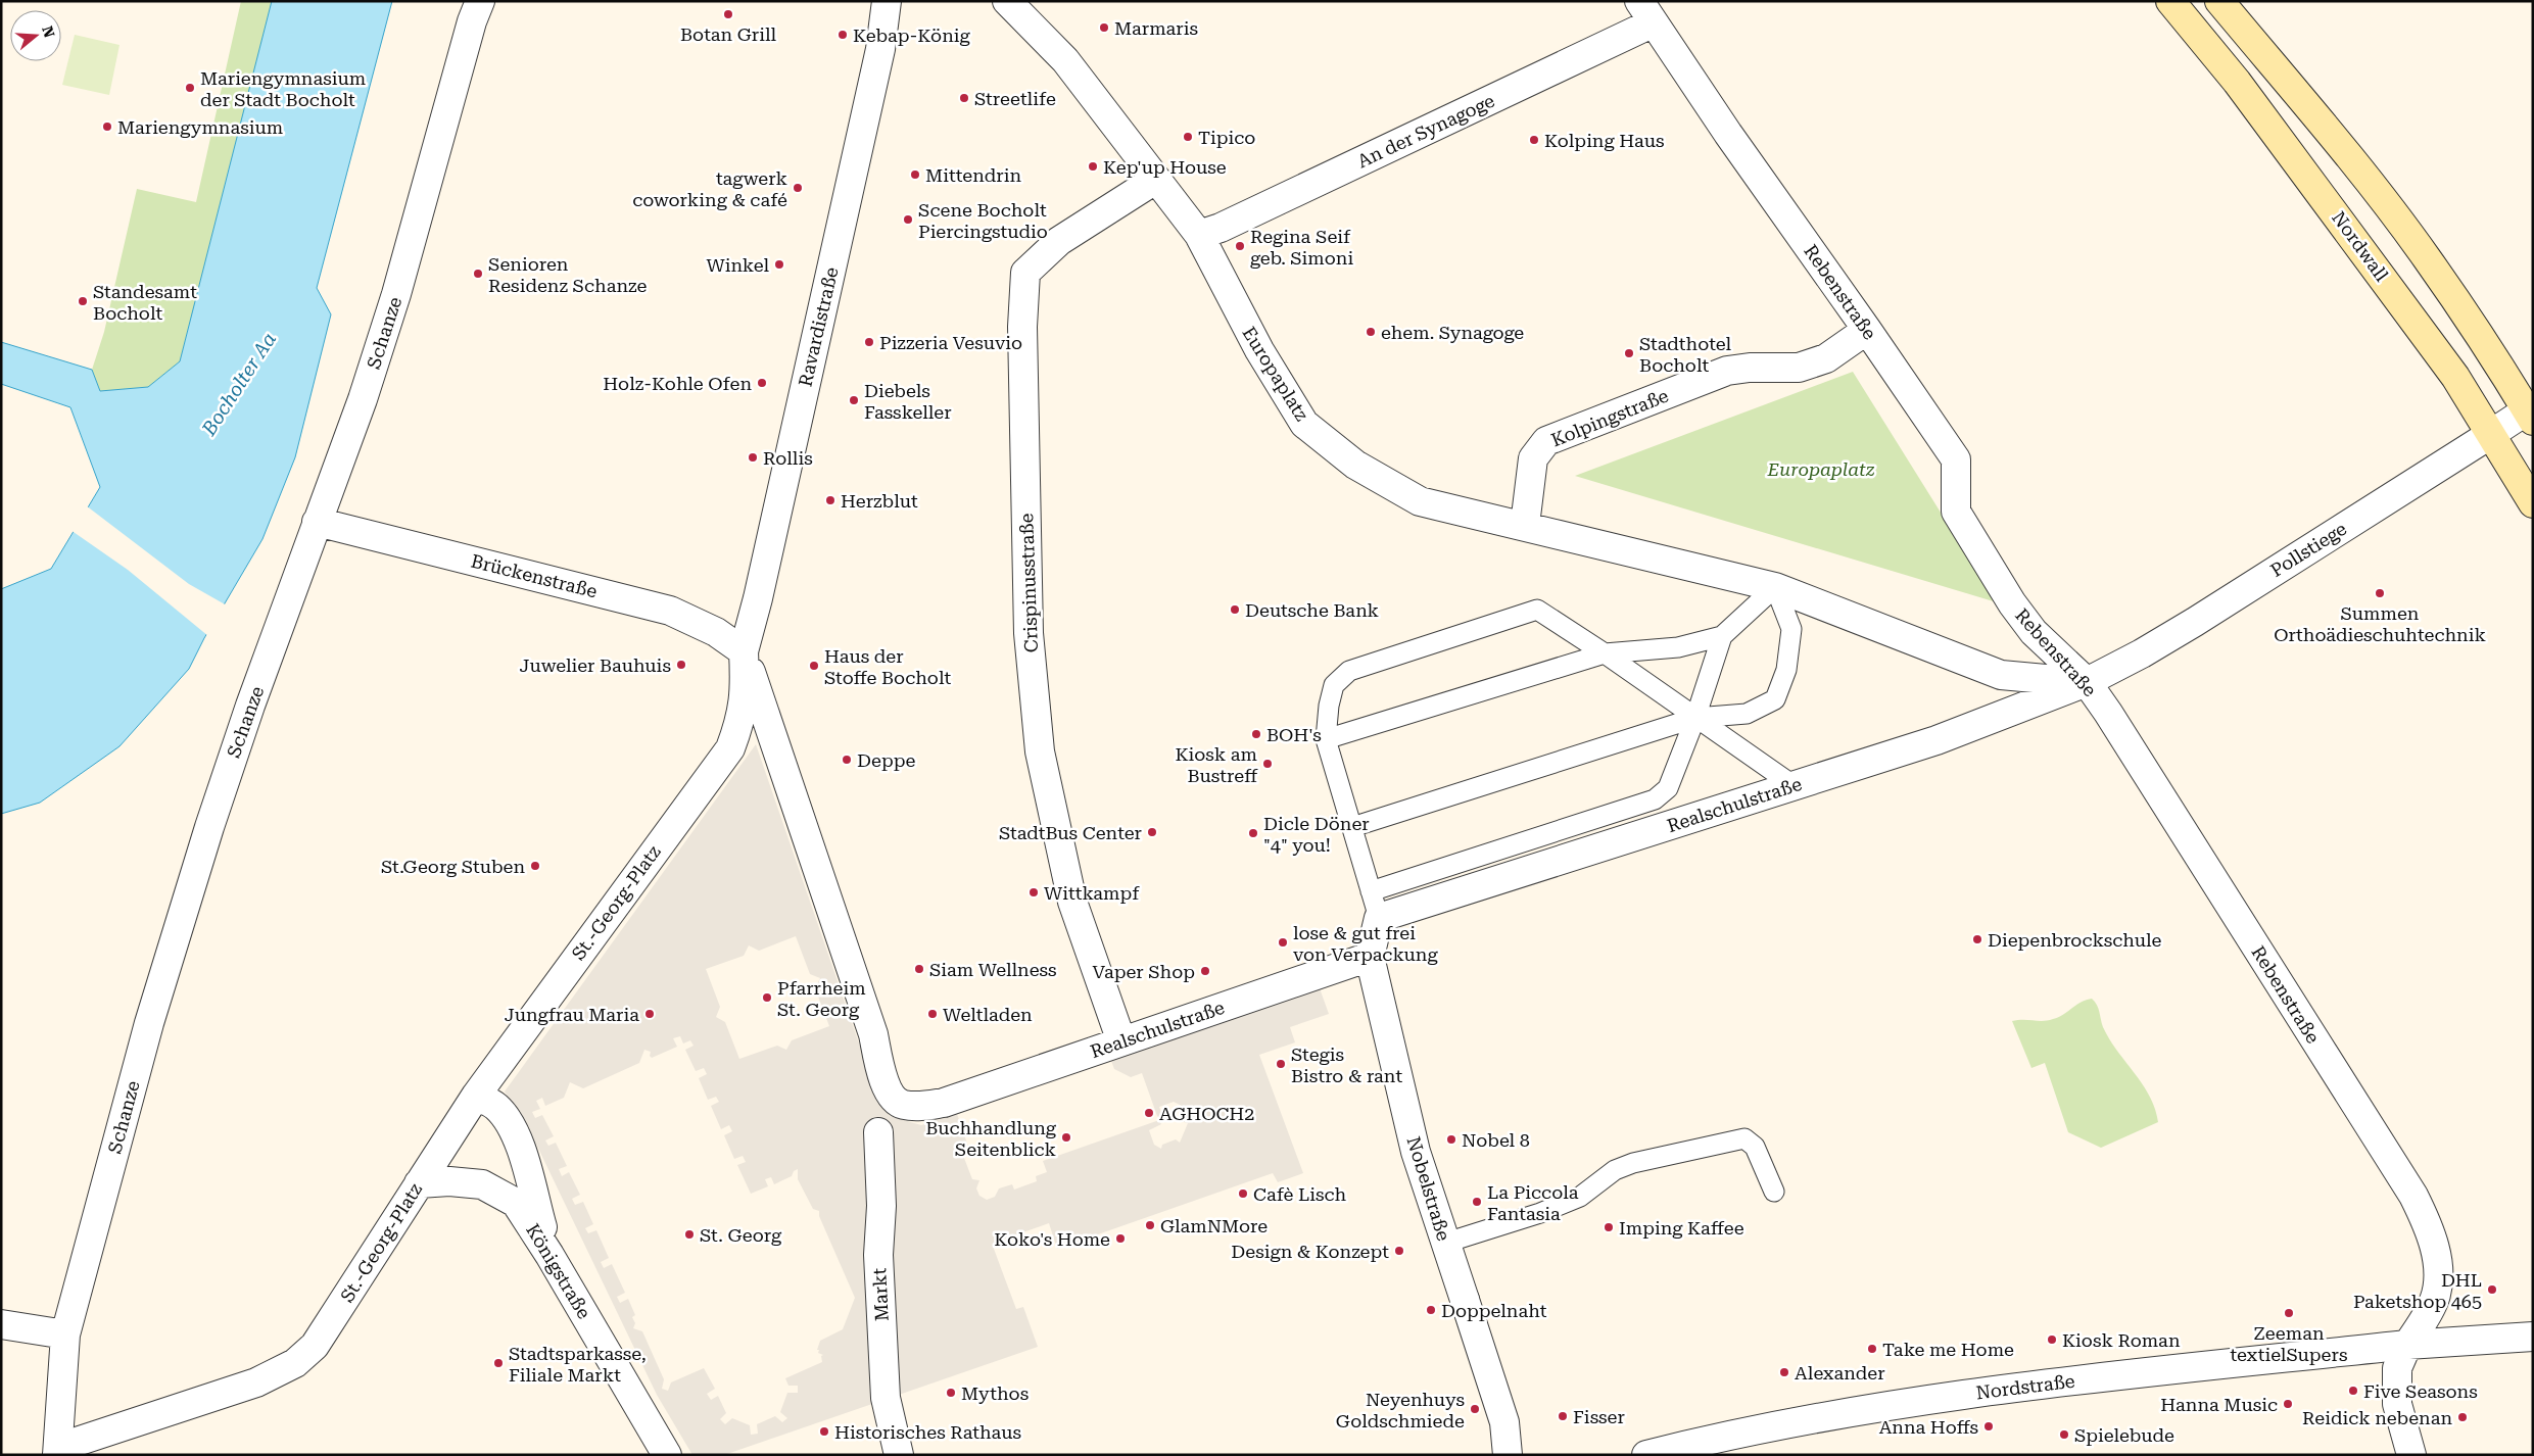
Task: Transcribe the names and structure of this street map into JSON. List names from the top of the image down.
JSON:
{
  "streets": {
    "main road": ["Nordwall"],
    "street": [
      "An der Synagoge",
      "Rebenstraße",
      "Ravardistraße",
      "Schanze",
      "Europaplatz",
      "Kolpingstraße",
      "Pollstiege",
      "Brückenstraße",
      "Crispinusstraße",
      "Realschulstraße",
      "St.-Georg-Platz",
      "Nobelstraße",
      "Königstraße",
      "Markt",
      "Nordstraße"
    ]
  },
  "crossings": [
    ["An der Synagoge", "Rebenstraße"],
    ["An der Synagoge", "Europaplatz"],
    ["Nordwall", "Pollstiege"],
    ["Rebenstraße", "Europaplatz"],
    ["Rebenstraße", "Kolpingstraße"],
    ["Rebenstraße", "Pollstiege"],
    ["Rebenstraße", "Realschulstraße"],
    ["Rebenstraße", "Nordstraße"],
    ["Ravardistraße", "Brückenstraße"],
    ["Ravardistraße", "Realschulstraße"],
    ["Ravardistraße", "St.-Georg-Platz"],
    ["Schanze", "Brückenstraße"],
    ["Schanze", "St.-Georg-Platz"],
    ["Europaplatz", "Kolpingstraße"],
    ["Europaplatz", "Pollstiege"],
    ["Europaplatz", "Crispinusstraße"],
    ["Europaplatz", "Realschulstraße"],
    ["Pollstiege", "Realschulstraße"],
    ["Brückenstraße", "Realschulstraße"],
    ["Brückenstraße", "St.-Georg-Platz"],
    ["Crispinusstraße", "Realschulstraße"],
    ["Realschulstraße", "St.-Georg-Platz"],
    ["Realschulstraße", "Nobelstraße"],
    ["St.-Georg-Platz", "Königstraße"]
  ],
  "water": ["Bocholter Aa"],
  "parks": ["Europaplatz"],
  "places": [
    "Botan Grill",
    "Marmaris",
    "Kebap-König",
    "Mariengymnasium der Stadt Bocholt",
    "Streetlife",
    "Mariengymnasium",
    "Tipico",
    "Kolping Haus",
    "Kep'up House",
    "Mittendrin",
    "tagwerk coworking & café",
    "Scene Bocholt Piercingstudio",
    "Regina Seif geb. Simoni",
    "Winkel",
    "Senioren Residenz Schanze",
    "Standesamt Bocholt",
    "ehem. Synagoge",
    "Pizzeria Vesuvio",
    "Stadthotel Bocholt",
    "Holz-Kohle Ofen",
    "Diebels Fasskeller",
    "Rollis",
    "Herzblut",
    "Summen Orthoädieschuhtechnik",
    "Deutsche Bank",
    "Juwelier Bauhuis",
    "Haus der Stoffe Bocholt",
    "BOH's",
    "Deppe",
    "Kiosk am Bustreff",
    "StadtBus Center",
    "Dicle Döner \"4\" you!",
    "St.Georg Stuben",
    "Wittkampf",
    "Diepenbrockschule",
    "lose & gut frei von Verpackung",
    "Siam Wellness",
    "Vaper Shop",
    "Pfarrheim St. Georg",
    "Jungfrau Maria",
    "Weltladen",
    "Stegis Bistro & rant",
    "AGHOCH2",
    "Buchhandlung Seitenblick",
    "Nobel 8",
    "Cafè Lisch",
    "La Piccola Fantasia",
    "GlamNMore",
    "Imping Kaffee",
    "St. Georg",
    "Koko's Home",
    "Design & Konzept",
    "DHL Paketshop 465",
    "Doppelnaht",
    "Zeeman textielSupers",
    "Kiosk Roman",
    "Take me Home",
    "Stadtsparkasse, Filiale Markt",
    "Alexander",
    "Five Seasons",
    "Mythos",
    "Hanna Music",
    "Neyenhuys Goldschmiede",
    "Fisser",
    "Reidick nebenan",
    "Anna Hoffs",
    "Historisches Rathaus",
    "Spielebude"
  ],
  "north": "right"
}
